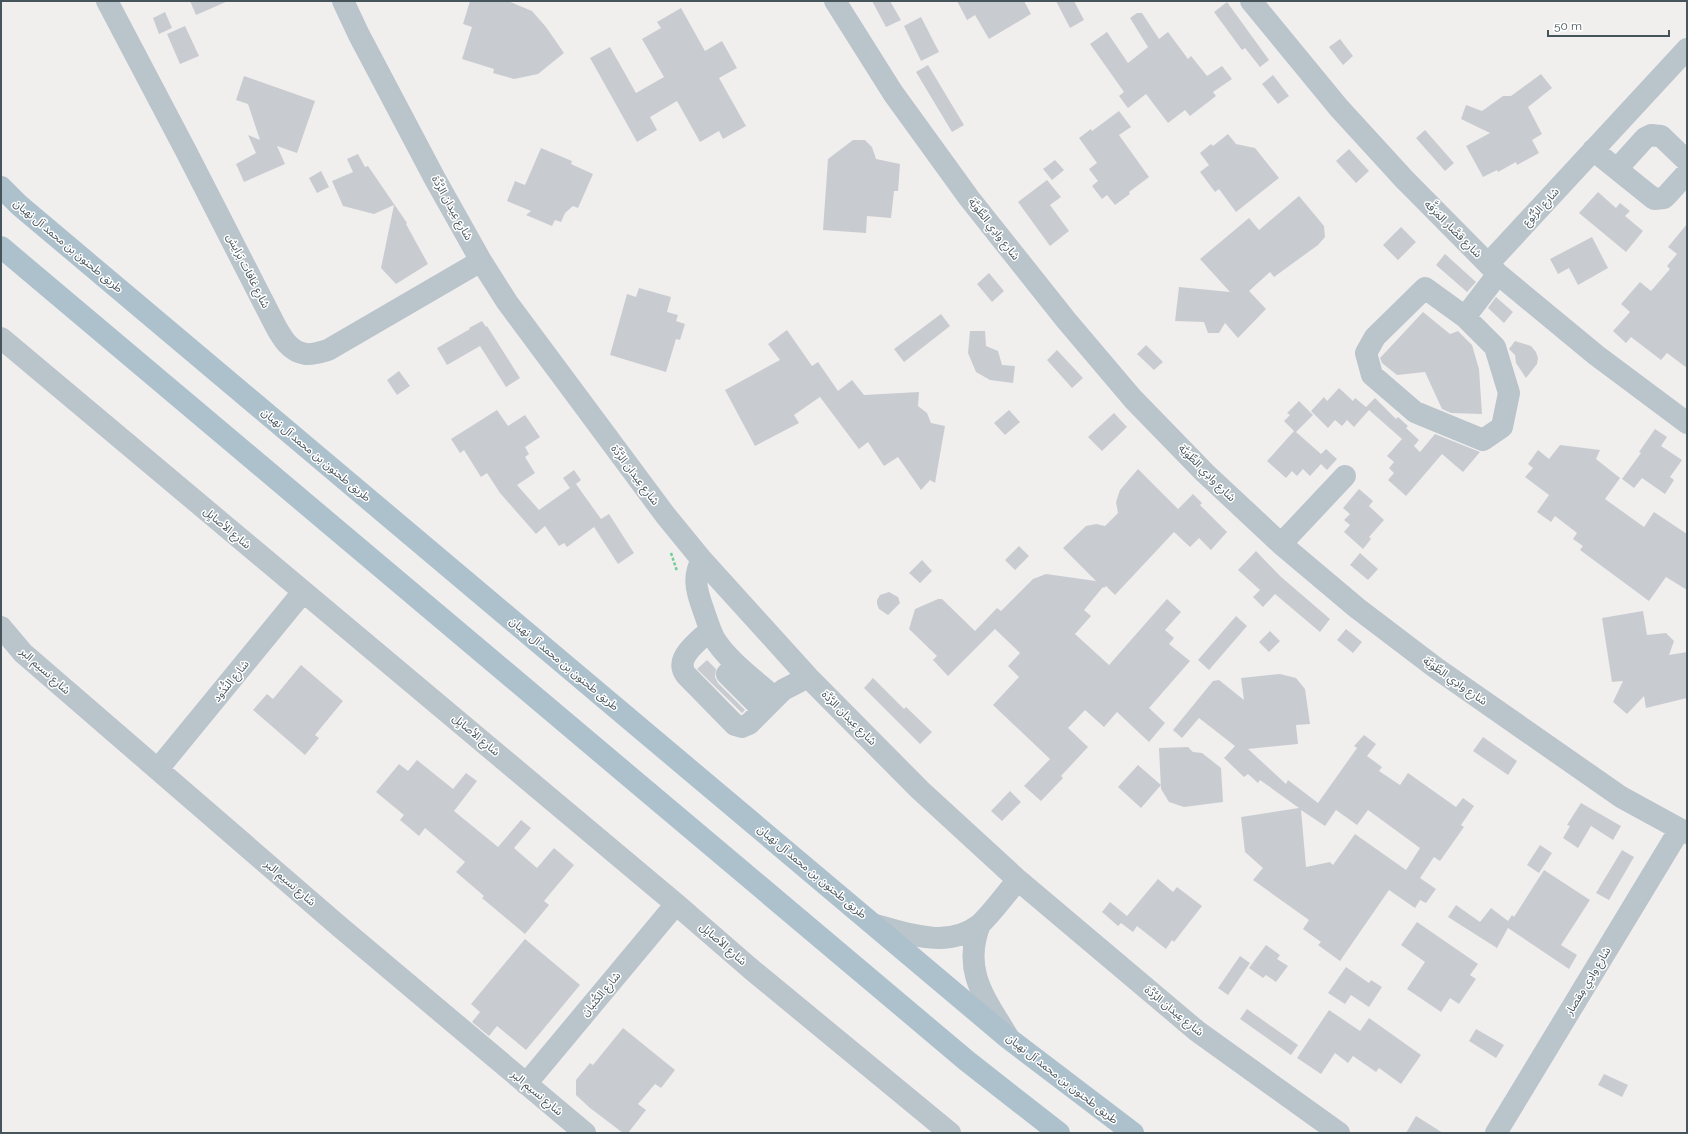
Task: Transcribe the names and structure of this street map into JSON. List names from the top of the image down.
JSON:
{
  "streets": {
    "main road": ["طريق طحنون بن محمد آل نهيان"],
    "street": [
      "شارع الرُّبُوع",
      "شارع عِيدان الرَّدَّة",
      "شارع وادِي الطِّوَيَّة",
      "شارع قصَّار المَرَقَّه",
      "شارع غافات بَرايش",
      "شارع الأصايِل",
      "شارع نسيم البر",
      "شارع النُّدُود",
      "شارع وادِي مِقصار",
      "شارع الكُثبان"
    ]
  },
  "crossings": [
    ["شارع الرُّبُوع", "شارع قصَّار المَرَقَّه"],
    ["شارع عِيدان الرَّدَّة", "شارع غافات بَرايش"],
    ["شارع وادِي الطِّوَيَّة", "شارع وادِي مِقصار"],
    ["شارع الأصايِل", "شارع النُّدُود"],
    ["شارع الأصايِل", "شارع الكُثبان"],
    ["شارع نسيم البر", "شارع النُّدُود"],
    ["شارع نسيم البر", "شارع الكُثبان"]
  ],
  "scale_bar": "50 m"
}
